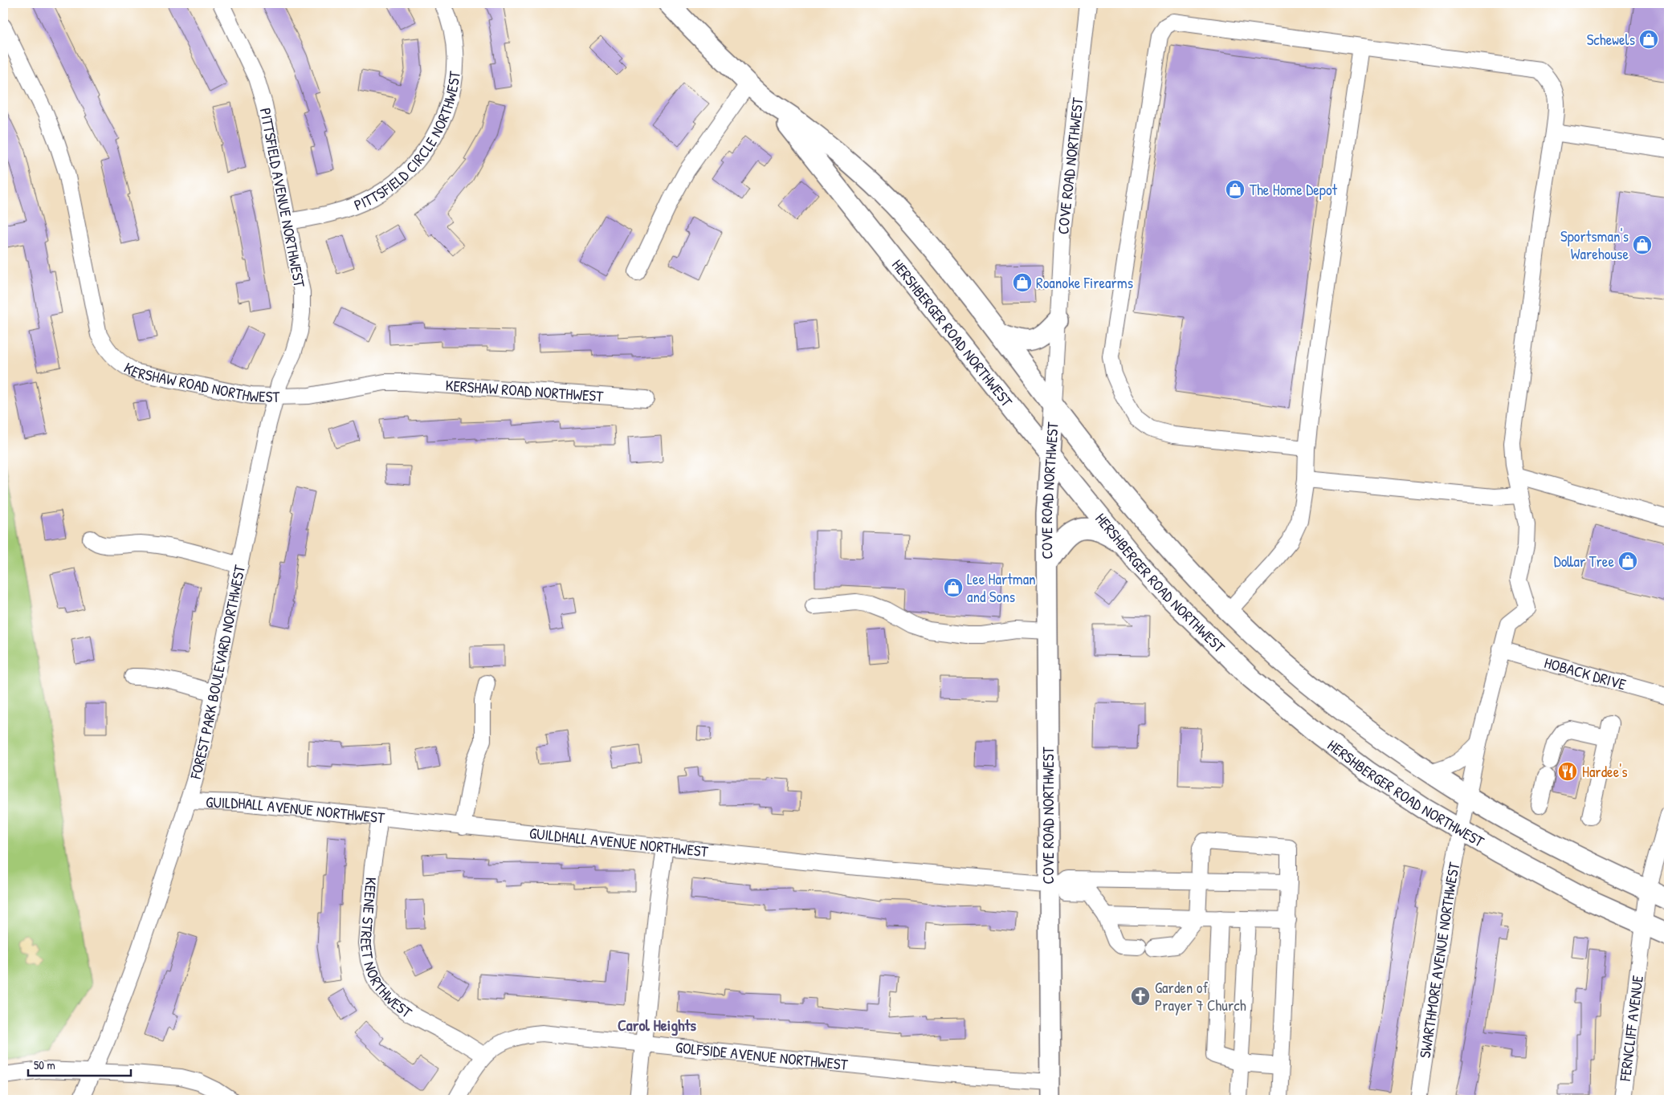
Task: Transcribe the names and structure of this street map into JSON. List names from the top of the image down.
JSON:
{
  "streets": {
    "main road": ["COVE ROAD NORTHWEST", "HERSHBERGER ROAD NORTHWEST"],
    "street": [
      "PITTSFIELD CIRCLE NORTHWEST",
      "PITTSFIELD AVENUE NORTHWEST",
      "KERSHAW ROAD NORTHWEST",
      "FOREST PARK BOULEVARD NORTHWEST",
      "HOBACK DRIVE",
      "GUILDHALL AVENUE NORTHWEST",
      "KEENE STREET NORTHWEST",
      "SWARTHMORE AVENUE NORTHWEST",
      "FERNCLIFF AVENUE",
      "GOLFSIDE AVENUE NORTHWEST"
    ]
  },
  "crossings": [
    ["PITTSFIELD CIRCLE NORTHWEST", "PITTSFIELD AVENUE NORTHWEST"],
    ["COVE ROAD NORTHWEST", "HERSHBERGER ROAD NORTHWEST"],
    ["COVE ROAD NORTHWEST", "GUILDHALL AVENUE NORTHWEST"],
    ["COVE ROAD NORTHWEST", "GOLFSIDE AVENUE NORTHWEST"],
    ["PITTSFIELD AVENUE NORTHWEST", "KERSHAW ROAD NORTHWEST"],
    ["PITTSFIELD AVENUE NORTHWEST", "FOREST PARK BOULEVARD NORTHWEST"],
    ["HERSHBERGER ROAD NORTHWEST", "SWARTHMORE AVENUE NORTHWEST"],
    ["HERSHBERGER ROAD NORTHWEST", "FERNCLIFF AVENUE"],
    ["KERSHAW ROAD NORTHWEST", "FOREST PARK BOULEVARD NORTHWEST"],
    ["FOREST PARK BOULEVARD NORTHWEST", "GUILDHALL AVENUE NORTHWEST"],
    ["HOBACK DRIVE", "SWARTHMORE AVENUE NORTHWEST"],
    ["GUILDHALL AVENUE NORTHWEST", "KEENE STREET NORTHWEST"],
    ["KEENE STREET NORTHWEST", "GOLFSIDE AVENUE NORTHWEST"]
  ],
  "districts": ["Carol Heights"],
  "places": {
    "shop": [
      "Schewels",
      "The Home Depot",
      "Sportsman's Warehouse",
      "Roanoke Firearms",
      "Dollar Tree",
      "Lee Hartman and Sons"
    ],
    "restaurant": ["Hardee's"],
    "church": ["Garden of Prayer 7 Church"]
  },
  "scale_bar": "50 m"
}
